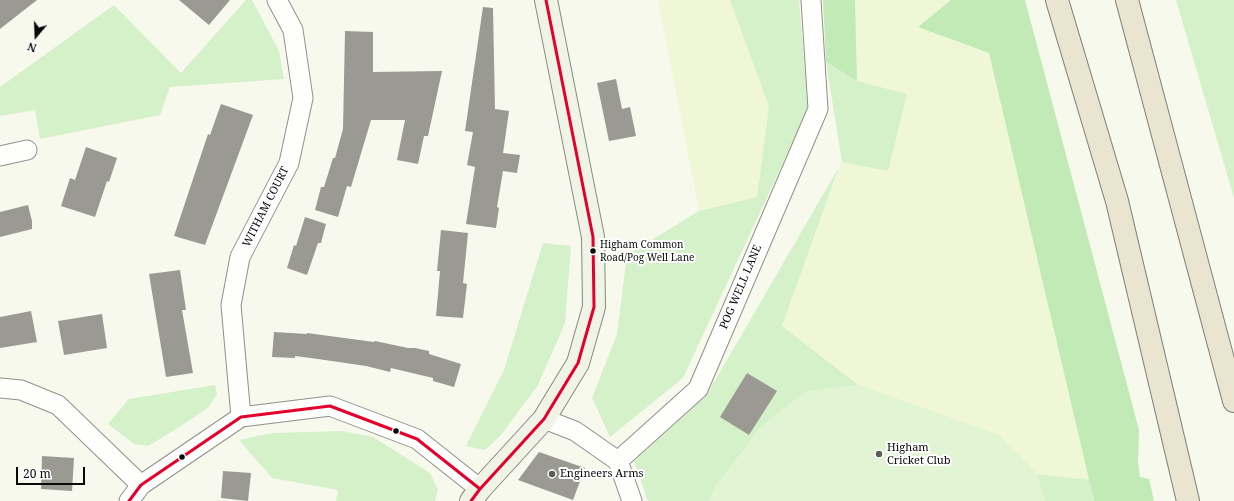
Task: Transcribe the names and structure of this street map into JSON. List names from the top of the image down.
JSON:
{
  "streets": {
    "street": ["WITHAM COURT", "POG WELL LANE"]
  },
  "places": ["Higham Common Road/Pog Well Lane", "Higham Cricket Club", "Engineers Arms"],
  "scale_bar": "20 m",
  "north": "bottom"
}
